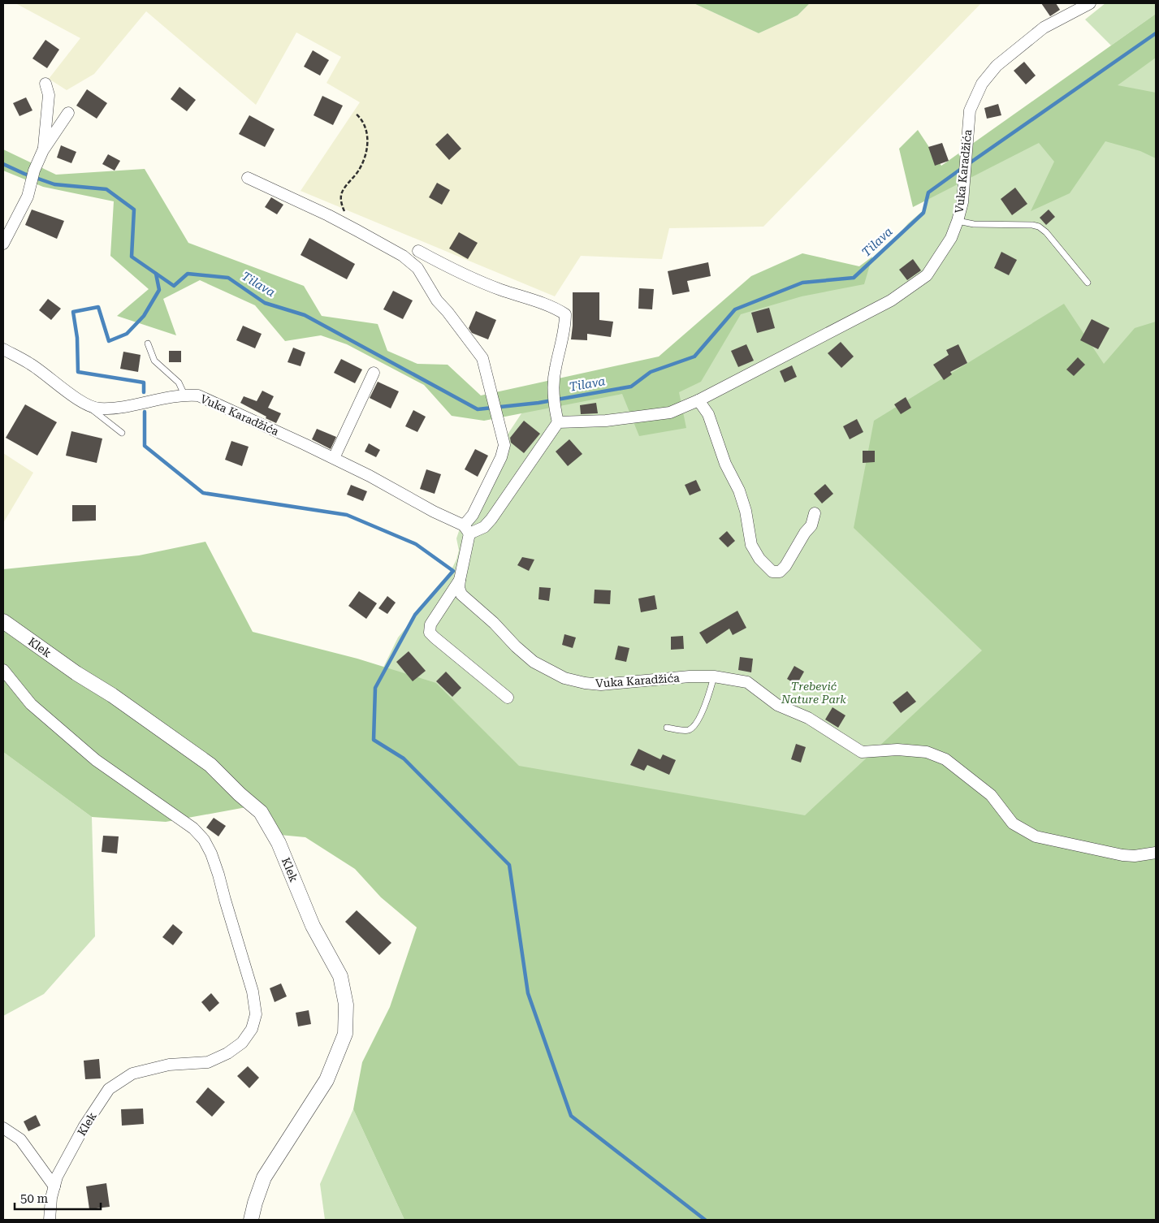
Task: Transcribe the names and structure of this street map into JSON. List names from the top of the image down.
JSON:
{
  "streets": {
    "street": ["Vuka Karadžića", "Klek"]
  },
  "water": ["Tilava"],
  "parks": ["Trebević Nature Park"],
  "scale_bar": "50 m"
}
